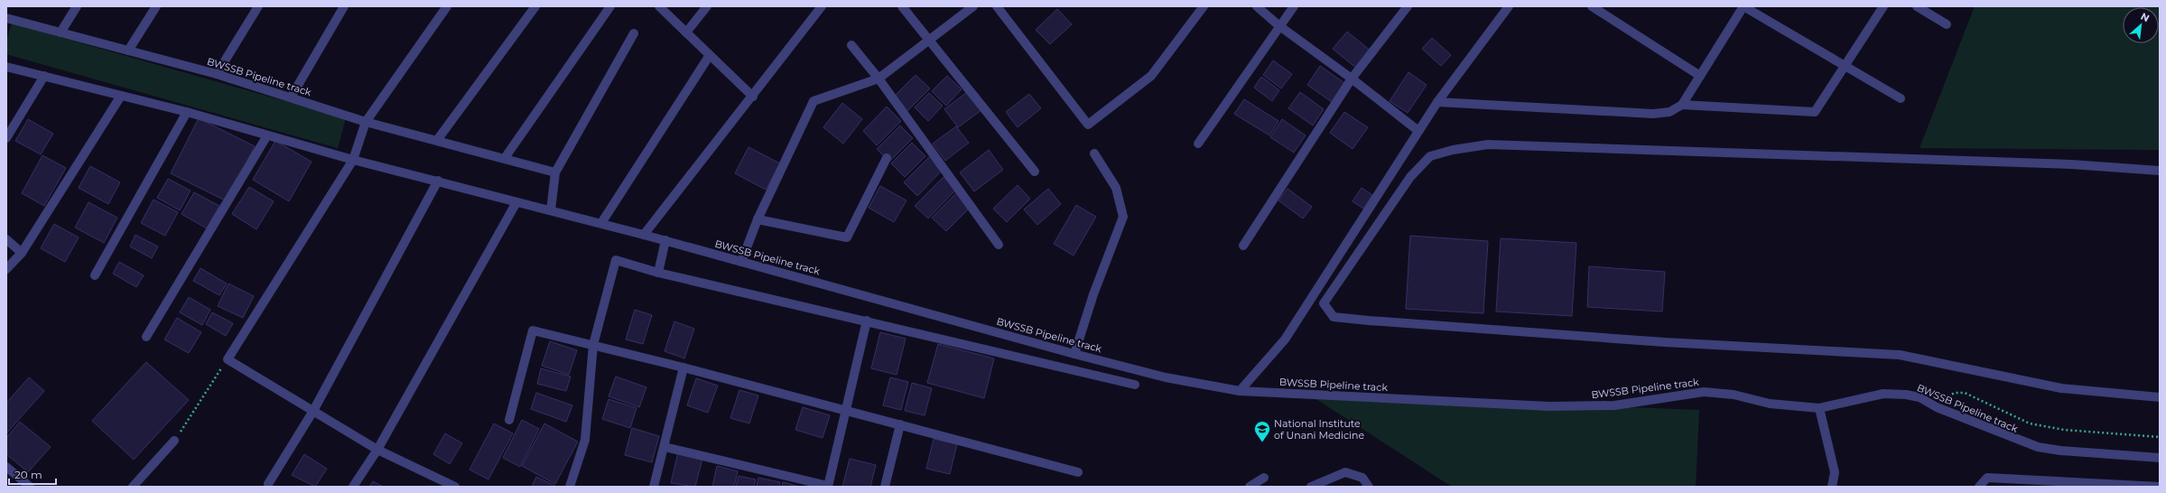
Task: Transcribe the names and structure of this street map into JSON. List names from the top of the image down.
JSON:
{
  "streets": {
    "street": ["BWSSB Pipeline track"]
  },
  "places": {
    "school or university": ["National Institute of Unani Medicine"]
  },
  "scale_bar": "20 m",
  "north": "top right"
}
